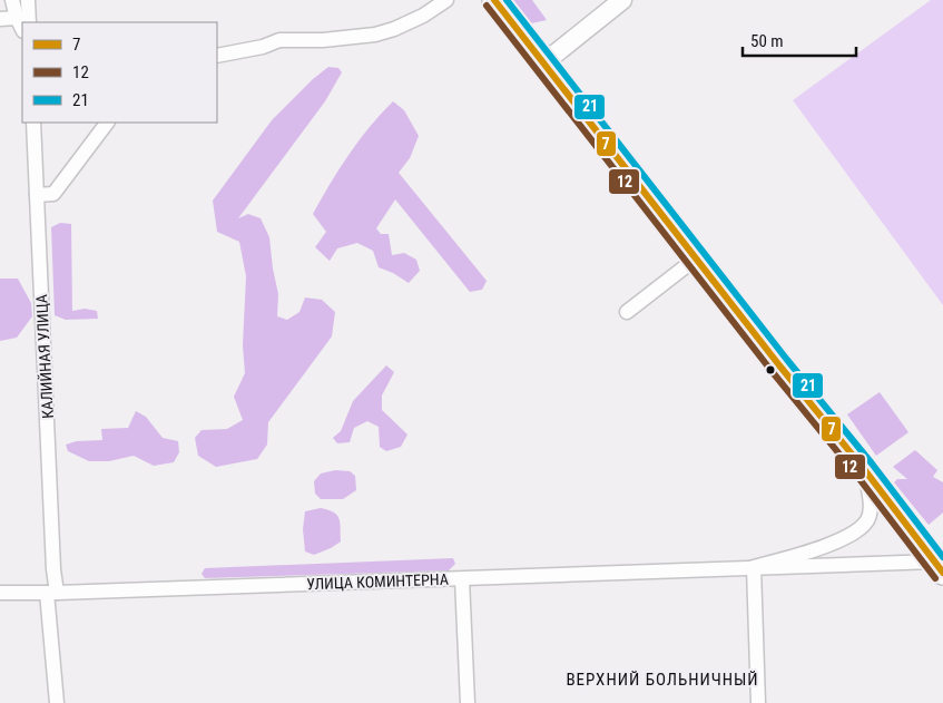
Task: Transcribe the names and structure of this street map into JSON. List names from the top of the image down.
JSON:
{
  "streets": {
    "street": ["КАЛИЙНАЯ УЛИЦА", "УЛИЦА КОМИНТЕРНА"]
  },
  "crossings": [
    ["КАЛИЙНАЯ УЛИЦА", "УЛИЦА КОМИНТЕРНА"]
  ],
  "districts": ["ВЕРХНИЙ БОЛЬНИЧНЫЙ"],
  "lines": ["transit line 7", "transit line 21", "transit line 12"],
  "legend": ["7", "12", "21"],
  "scale_bar": "50 m"
}
